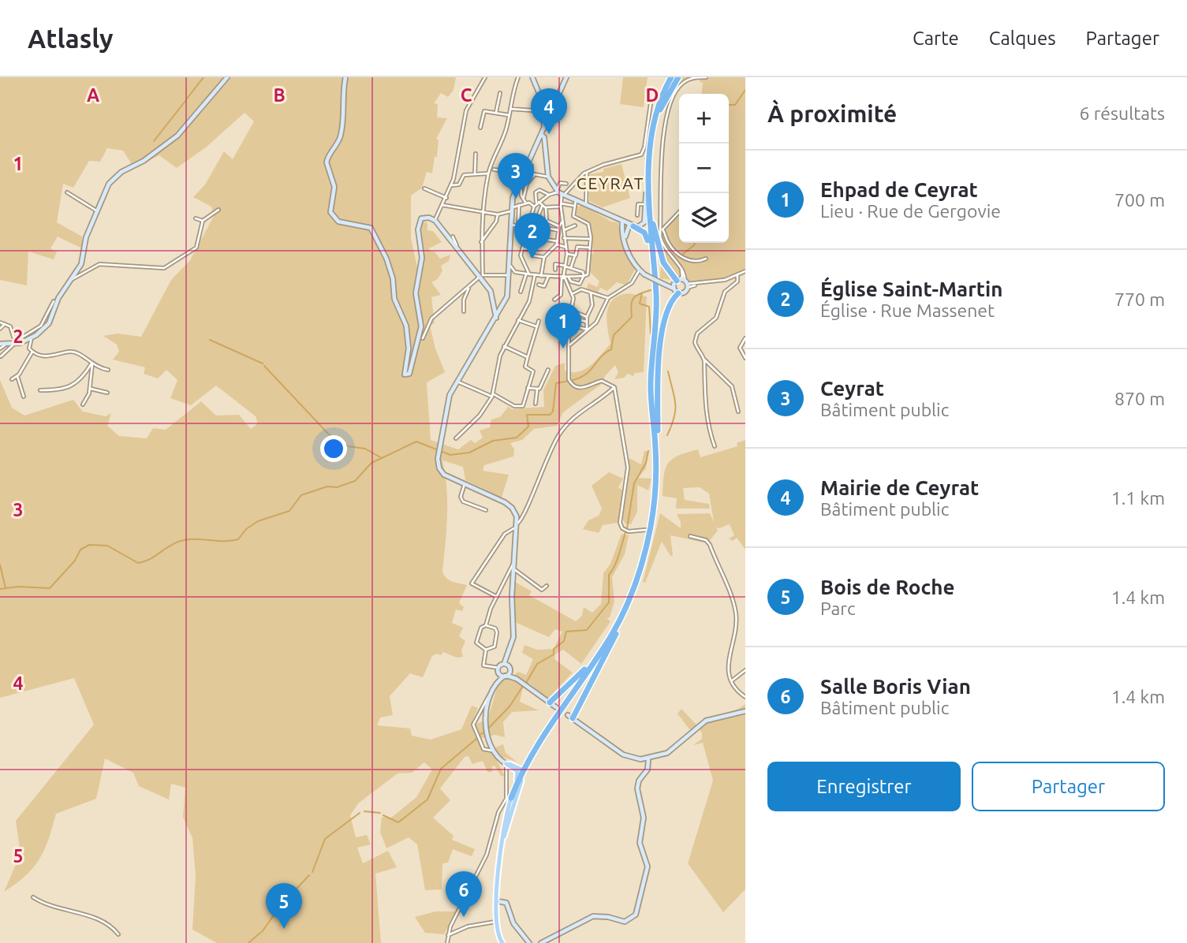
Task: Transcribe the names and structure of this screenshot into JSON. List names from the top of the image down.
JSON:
{
  "districts": ["CEYRAT"],
  "page": {
    "header": "Atlasly",
    "nav": ["Carte", "Calques", "Partager"],
    "heading": ["À proximité", "6 résultats"],
    "pins": [
      "4",
      "3",
      "2",
      "1",
      "6",
      "5"
    ],
    "map_buttons": ["+", "−"],
    "list": [
      {
        "mark": "1",
        "name": "Ehpad de Ceyrat",
        "note": "Lieu · Rue de Gergovie",
        "value": "700 m"
      },
      {
        "mark": "2",
        "name": "Église Saint-Martin",
        "note": "Église · Rue Massenet",
        "value": "770 m"
      },
      {
        "mark": "3",
        "name": "Ceyrat",
        "note": "Bâtiment public",
        "value": "870 m"
      },
      {
        "mark": "4",
        "name": "Mairie de Ceyrat",
        "note": "Bâtiment public",
        "value": "1.1 km"
      },
      {
        "mark": "5",
        "name": "Bois de Roche",
        "note": "Parc",
        "value": "1.4 km"
      },
      {
        "mark": "6",
        "name": "Salle Boris Vian",
        "note": "Bâtiment public",
        "value": "1.4 km"
      }
    ],
    "buttons": ["Enregistrer", "Partager"]
  },
  "grid": {
    "columns": [
      "A",
      "B",
      "C",
      "D"
    ],
    "rows": [
      "1",
      "2",
      "3",
      "4",
      "5"
    ]
  }
}
